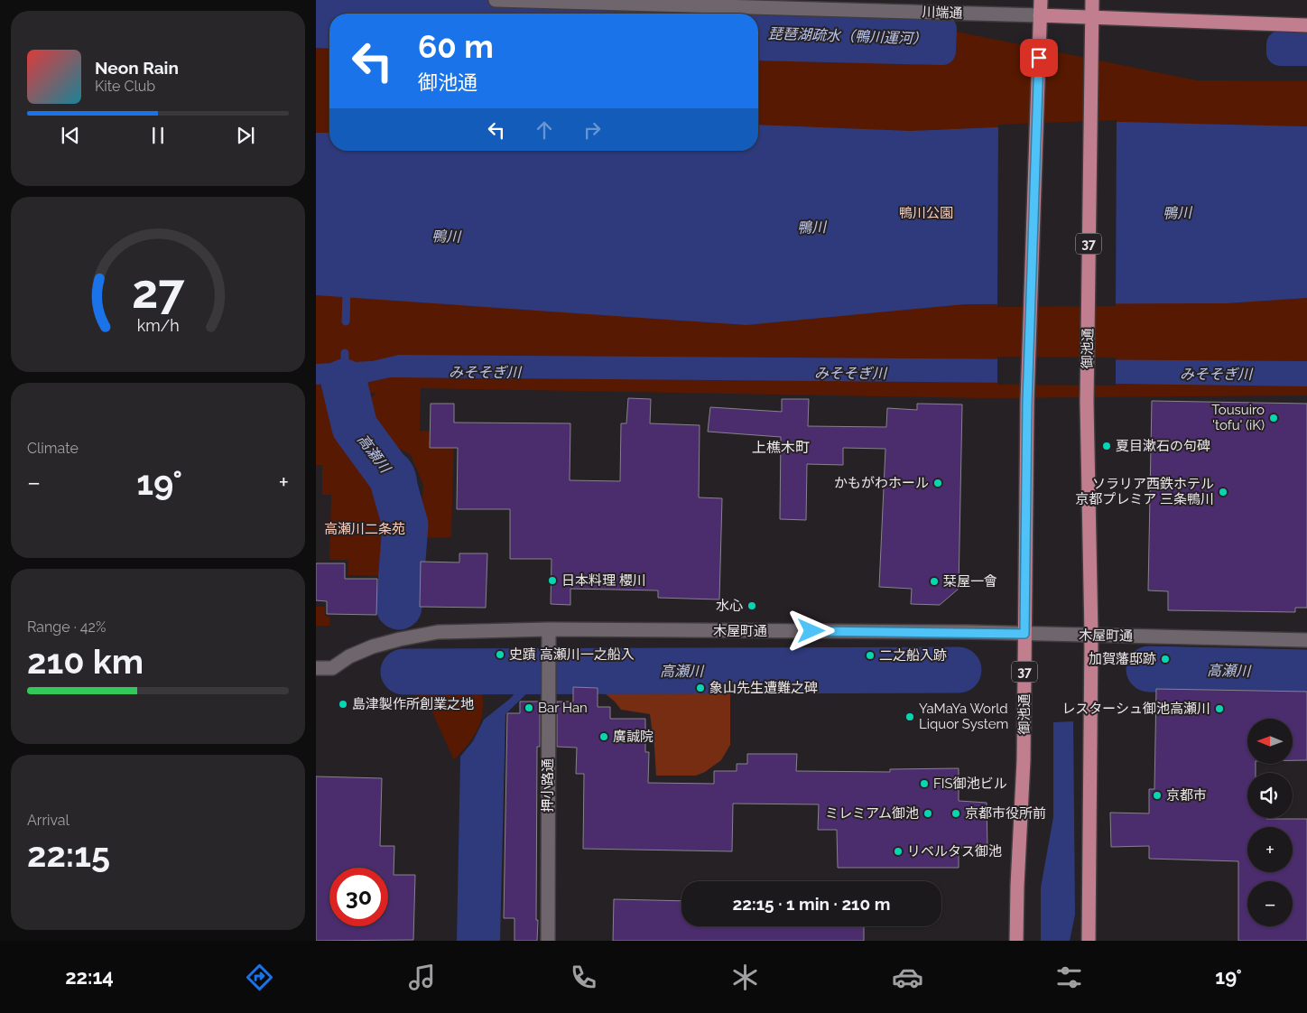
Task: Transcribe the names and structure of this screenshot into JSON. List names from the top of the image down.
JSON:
{
  "streets": {
    "main road": ["川端通", "37", "御池通"],
    "street": ["木屋町通", "押小路通"]
  },
  "crossings": [
    ["川端通", "御池通"],
    ["御池通", "木屋町通"],
    ["木屋町通", "押小路通"]
  ],
  "districts": ["上樵木町"],
  "water": [
    "琵琶湖疏水（鴨川運河）",
    "鴨川",
    "みそそぎ川",
    "高瀬川"
  ],
  "parks": ["鴨川公園", "高瀬川二条苑"],
  "places": [
    "Tousuiro 'tofu' (iK)",
    "夏目漱石の句碑",
    "かもがわホール",
    "ソラリア西鉄ホテル 京都プレミア 三条鴨川",
    "日本料理 櫻川",
    "栞屋一會",
    "水心",
    "史蹟 高瀬川一之船入",
    "二之船入跡",
    "加賀藩邸跡",
    "象山先生遭難之碑",
    "島津製作所創業之地",
    "Bar Han",
    "レスターシュ御池高瀬川",
    "YaMaYa World Liquor System",
    "廣誠院",
    "FIS御池ビル",
    "京都市",
    "ミレミアム御池",
    "京都市役所前",
    "リベルタス御池"
  ],
  "north": "left",
  "page": {
    "turn": ["60 m", "御池通"],
    "song": ["Neon Rain", "Kite Club"],
    "tile": [
      "Climate",
      ["Range · 42%", "210 km"],
      ["Arrival", "22:15"]
    ],
    "heat": ["−", "19°", "+"],
    "map_buttons": ["+", "−"],
    "limit": "30",
    "trip": "22:15 · 1 min · 210 m",
    "tabs": ["22:14", "19°"],
    "gauge": ["27", "km/h"]
  }
}
